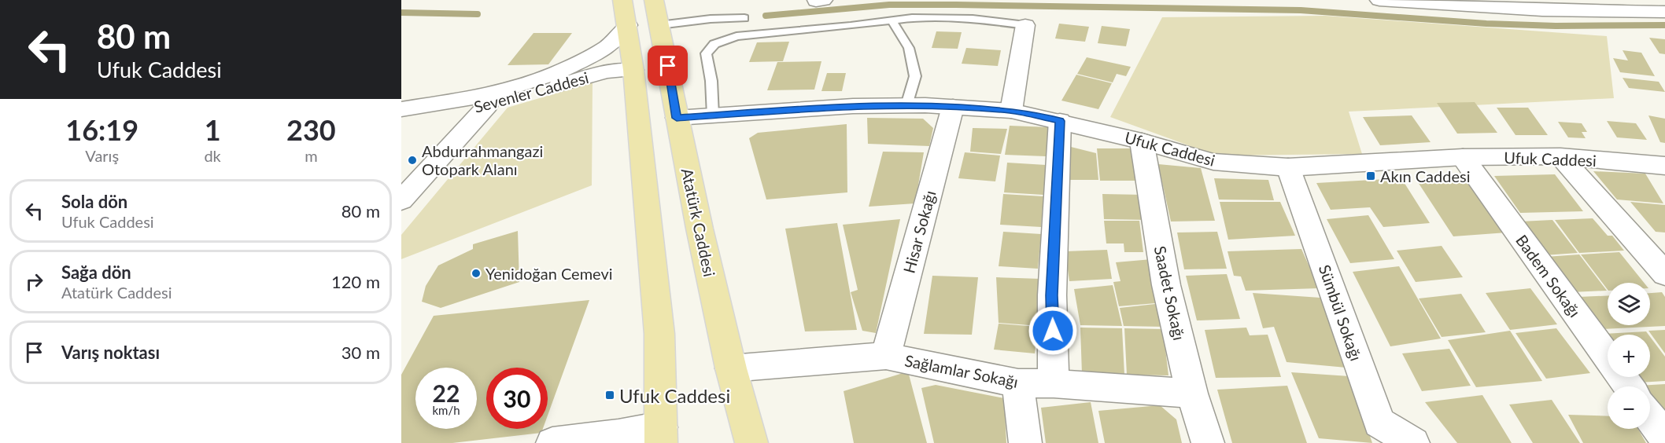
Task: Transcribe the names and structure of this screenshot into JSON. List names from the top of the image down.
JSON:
{
  "streets": {
    "main road": ["Atatürk Caddesi"],
    "street": [
      "Sevenler Caddesi",
      "Ufuk Caddesi",
      "Hisar Sokağı",
      "Badem Sokağı",
      "Saadet Sokağı",
      "Sümbül Sokağı",
      "Sağlamlar Sokağı"
    ]
  },
  "crossings": [
    ["Ufuk Caddesi", "Atatürk Caddesi"],
    ["Ufuk Caddesi", "Hisar Sokağı"],
    ["Ufuk Caddesi", "Badem Sokağı"],
    ["Ufuk Caddesi", "Saadet Sokağı"],
    ["Ufuk Caddesi", "Sümbül Sokağı"],
    ["Atatürk Caddesi", "Sağlamlar Sokağı"],
    ["Hisar Sokağı", "Sağlamlar Sokağı"],
    ["Saadet Sokağı", "Sağlamlar Sokağı"]
  ],
  "places": {
    "other": ["Abdurrahmangazi Otopark Alanı", "Yenidoğan Cemevi"],
    "transit": ["Akın Caddesi", "Ufuk Caddesi"]
  },
  "page": {
    "turn": ["80 m", "Ufuk Caddesi"],
    "eta": [
      "16:19",
      "Varış",
      "1",
      "dk",
      "230",
      "m"
    ],
    "list": [
      {
        "name": "Sola dön",
        "note": "Ufuk Caddesi",
        "value": "80 m"
      },
      {
        "name": "Sağa dön",
        "note": "Atatürk Caddesi",
        "value": "120 m"
      },
      {
        "name": "Varış noktası",
        "value": "30 m"
      }
    ],
    "map_buttons": ["+", "−"],
    "speed": "22 km/h",
    "limit": "30"
  }
}
